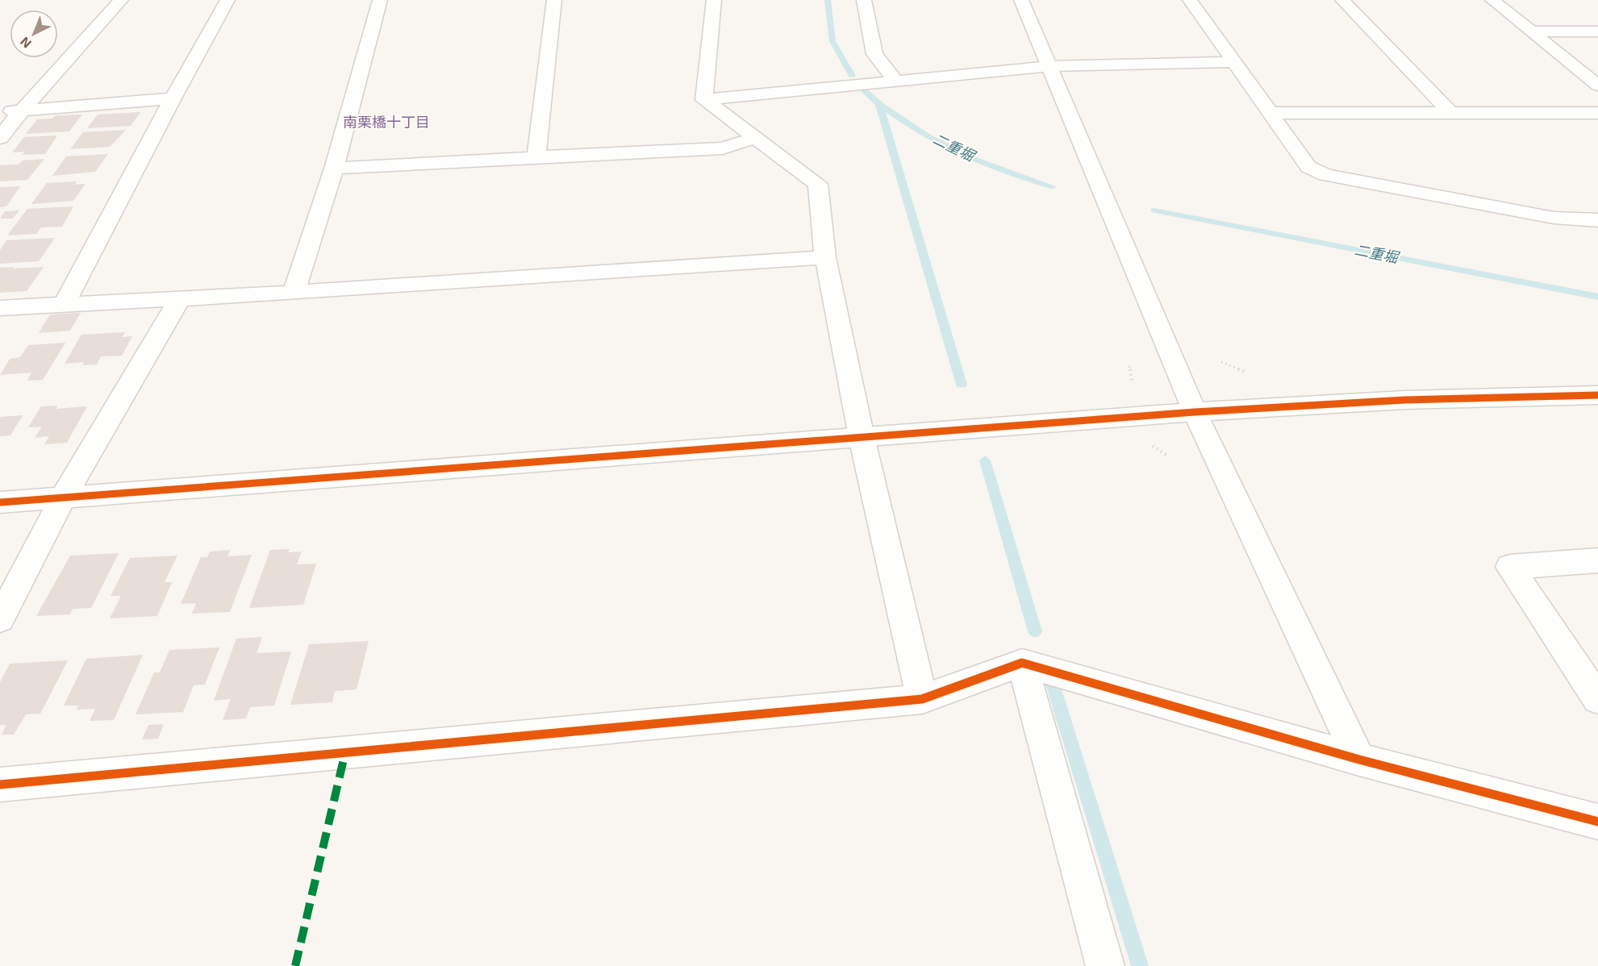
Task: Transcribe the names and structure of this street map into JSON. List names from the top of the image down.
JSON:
{
  "districts": ["南栗橋十丁目"],
  "water": ["二重堀"],
  "north": "bottom left"
}
